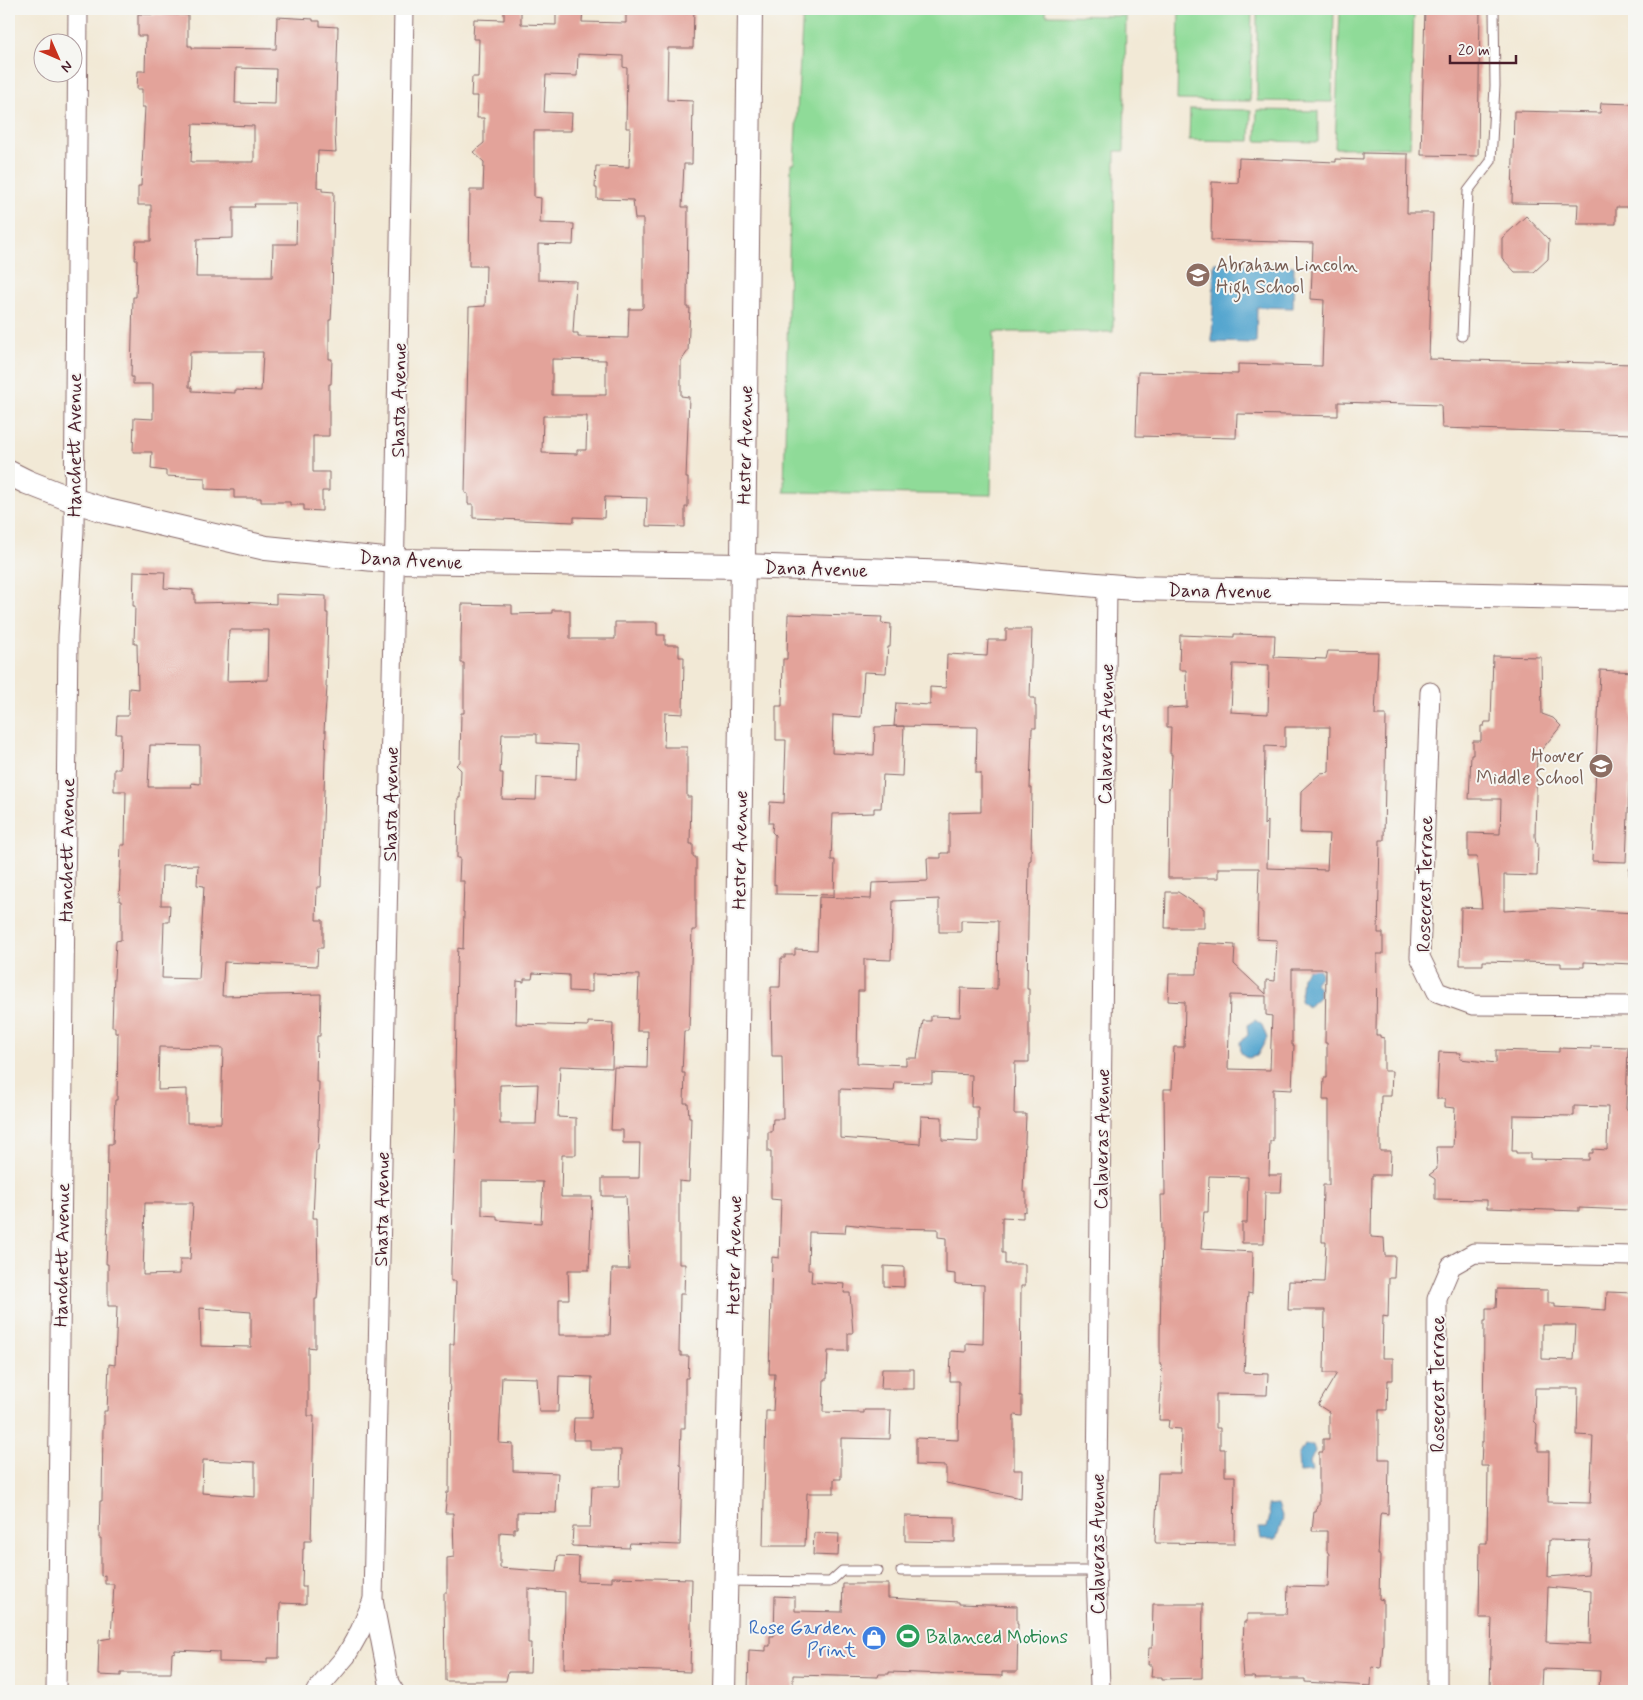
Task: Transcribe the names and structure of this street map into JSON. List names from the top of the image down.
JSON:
{
  "streets": {
    "street": [
      "Shasta Avenue",
      "Hanchett Avenue",
      "Hester Avenue",
      "Dana Avenue",
      "Calaveras Avenue",
      "Rosecrest Terrace"
    ]
  },
  "crossings": [
    ["Shasta Avenue", "Dana Avenue"],
    ["Hanchett Avenue", "Dana Avenue"],
    ["Hester Avenue", "Dana Avenue"],
    ["Dana Avenue", "Calaveras Avenue"]
  ],
  "places": {
    "school or university": ["Abraham Lincoln High School", "Hoover Middle School"],
    "sports": ["Balanced Motions"],
    "shop": ["Rose Garden Print"]
  },
  "scale_bar": "20 m",
  "north": "bottom right"
}
